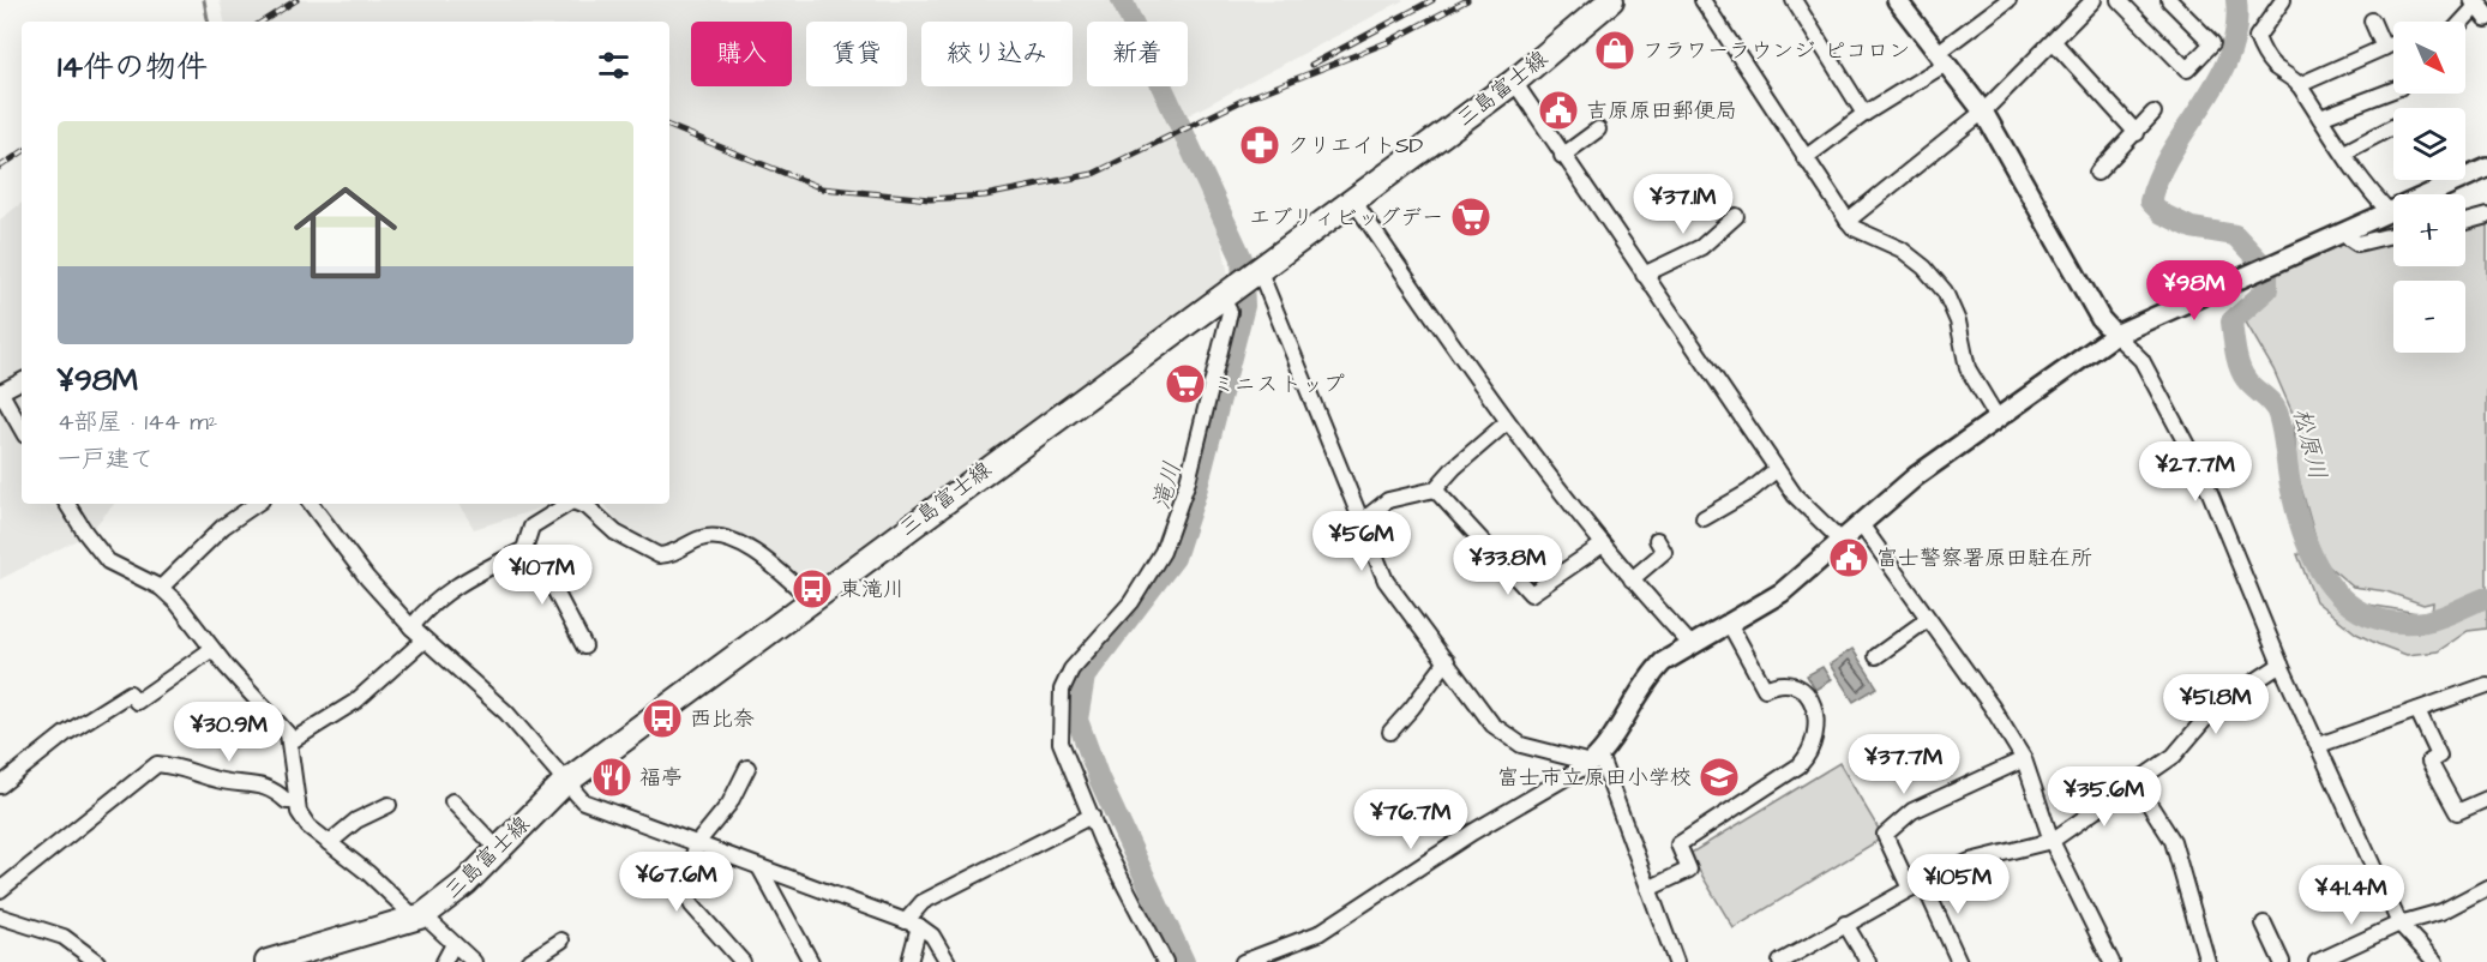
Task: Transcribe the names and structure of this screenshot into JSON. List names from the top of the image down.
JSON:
{
  "streets": {
    "main road": ["三島富士線"]
  },
  "water": ["松原川", "滝川"],
  "places": {
    "shop": ["フラワーラウンジ ピコロン"],
    "public building": ["吉原原田郵便局", "富士警察署原田駐在所"],
    "pharmacy": ["クリエイトSD"],
    "supermarket": ["エブリィビッグデー", "ミニストップ"],
    "bus stop": ["東滝川", "西比奈"],
    "restaurant": ["福亭"],
    "school or university": ["富士市立原田小学校"]
  },
  "north": "bottom right",
  "page": {
    "map_buttons": ["+", "−"],
    "chip": [
      "購入",
      "賃貸",
      "絞り込み",
      "新着"
    ],
    "heading": "14件の物件",
    "list": [
      {
        "name": "¥98M",
        "note": "4部屋 · 144 m² · 一戸建て"
      }
    ],
    "price": [
      "¥37.1M",
      "¥98M",
      "¥27.7M",
      "¥56M",
      "¥33.8M",
      "¥107M",
      "¥51.8M",
      "¥30.9M",
      "¥37.7M",
      "¥35.6M",
      "¥76.7M",
      "¥67.6M",
      "¥105M",
      "¥41.4M"
    ]
  }
}
